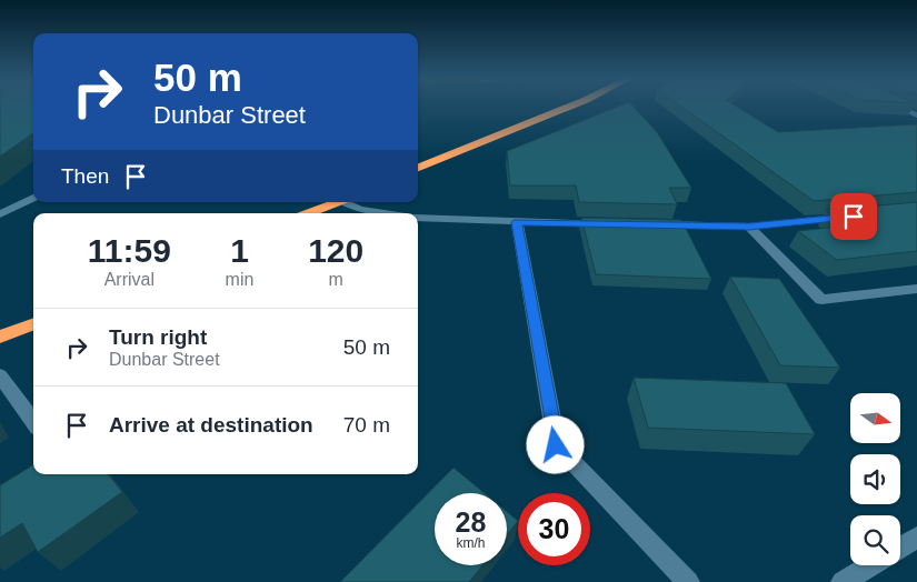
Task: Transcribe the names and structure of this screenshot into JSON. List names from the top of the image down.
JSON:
{
  "north": "right",
  "page": {
    "turn": ["50 m", "Dunbar Street"],
    "then": "Then",
    "eta": [
      "11:59",
      "Arrival",
      "1",
      "min",
      "120",
      "m"
    ],
    "list": [
      {
        "name": "Turn right",
        "note": "Dunbar Street",
        "value": "50 m"
      },
      {
        "name": "Arrive at destination",
        "value": "70 m"
      }
    ],
    "speed": "28 km/h",
    "limit": "30"
  }
}
